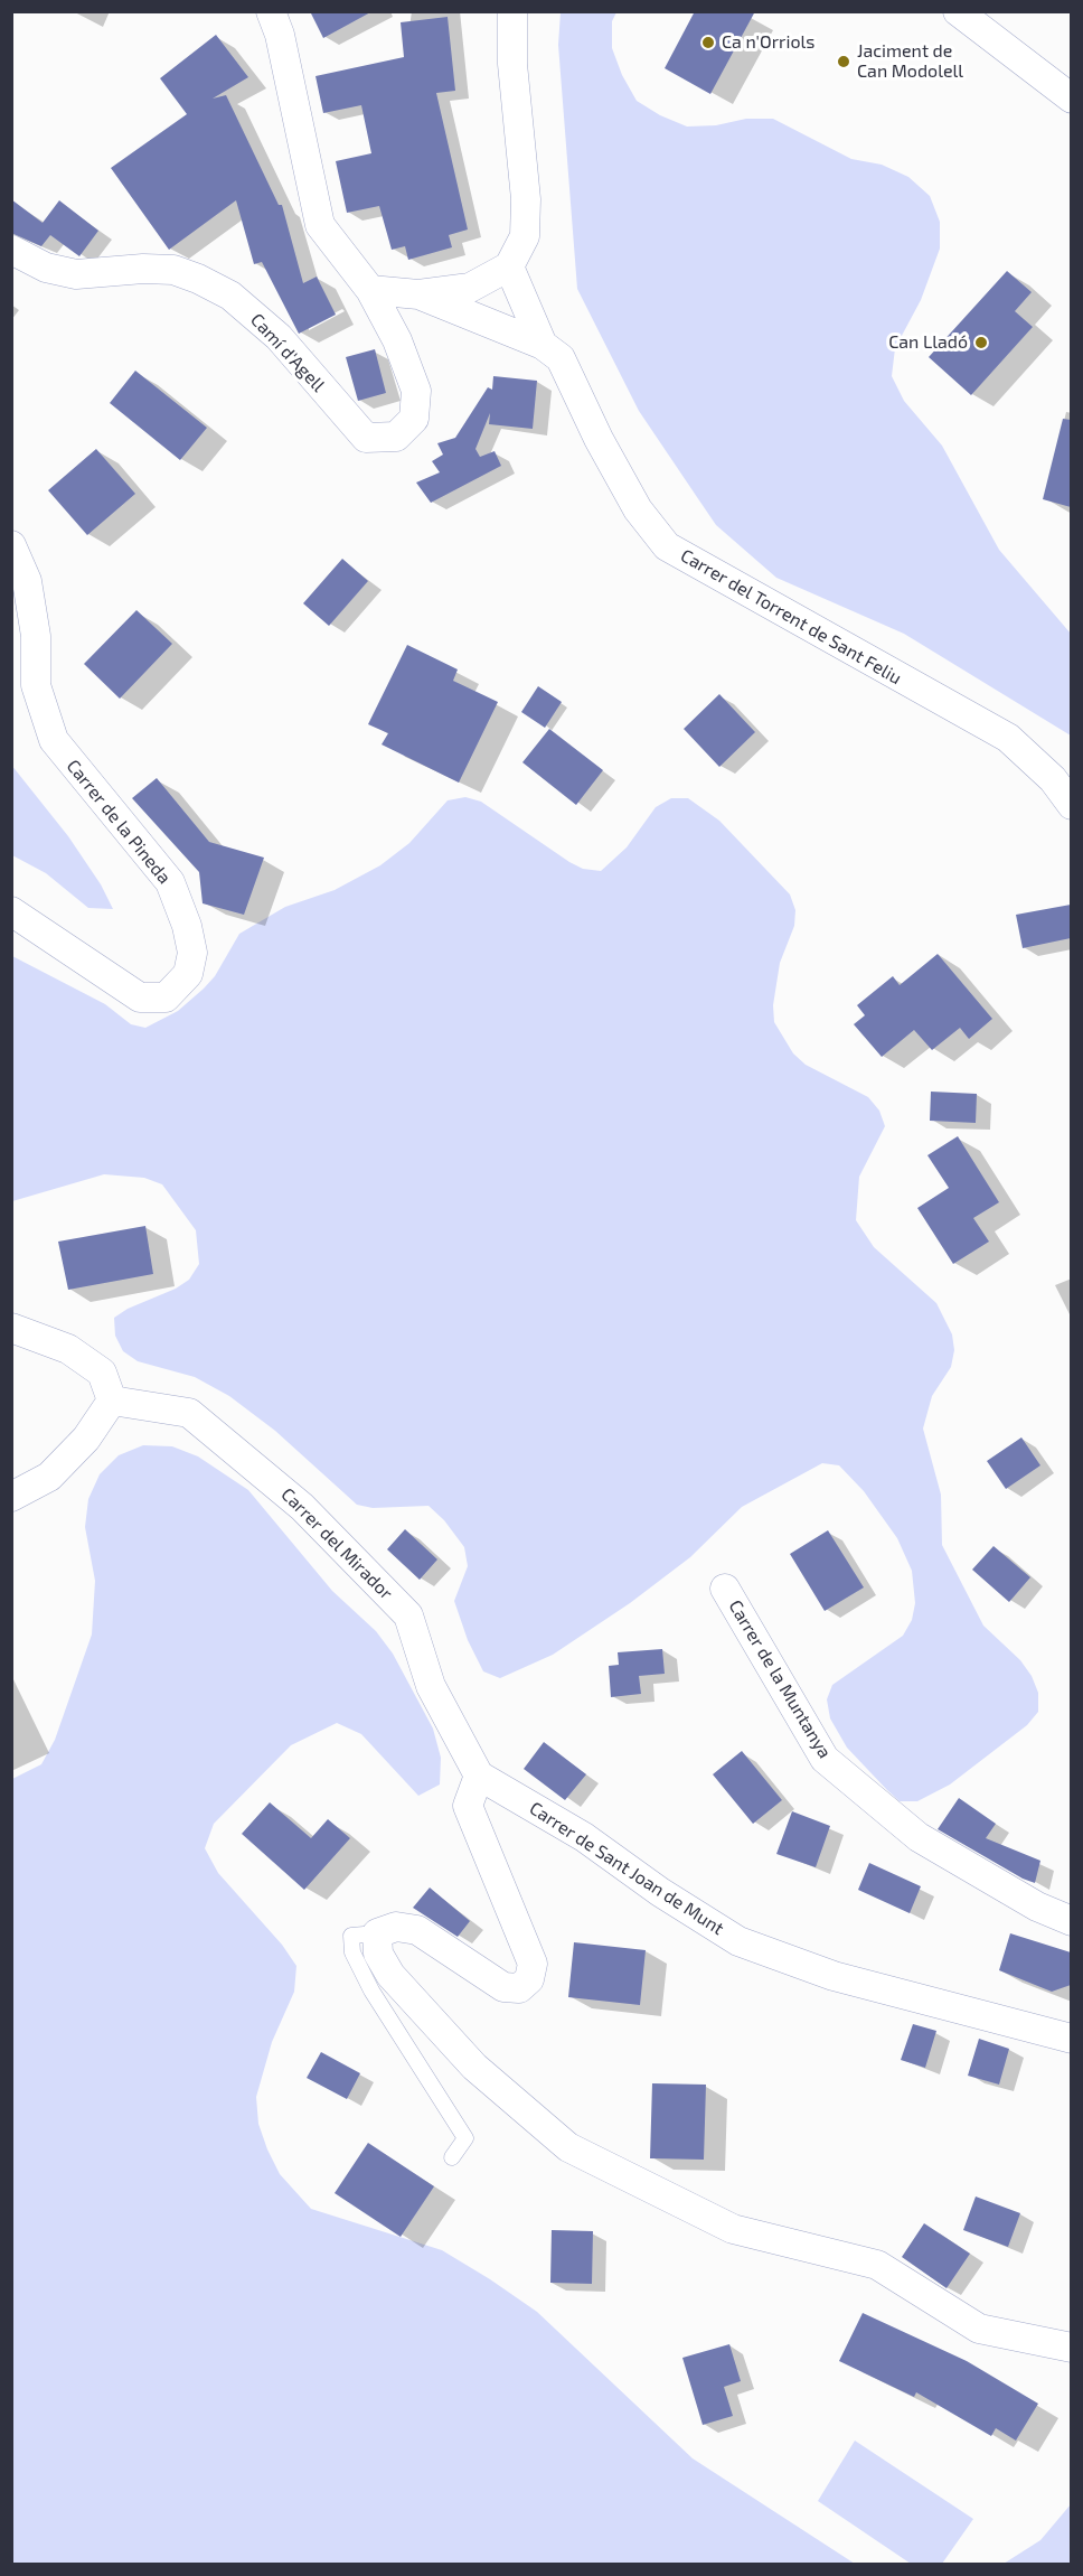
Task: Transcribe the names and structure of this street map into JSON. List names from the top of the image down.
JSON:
{
  "streets": {
    "street": [
      "Camí d'Agell",
      "Carrer del Torrent de Sant Feliu",
      "Carrer de la Pineda",
      "Carrer del Mirador",
      "Carrer de la Muntanya",
      "Carrer de Sant Joan de Munt"
    ]
  },
  "crossings": [
    ["Carrer del Mirador", "Carrer de Sant Joan de Munt"]
  ],
  "places": ["Ca n'Orriols", "Jaciment de Can Modolell", "Can Lladó"]
}
